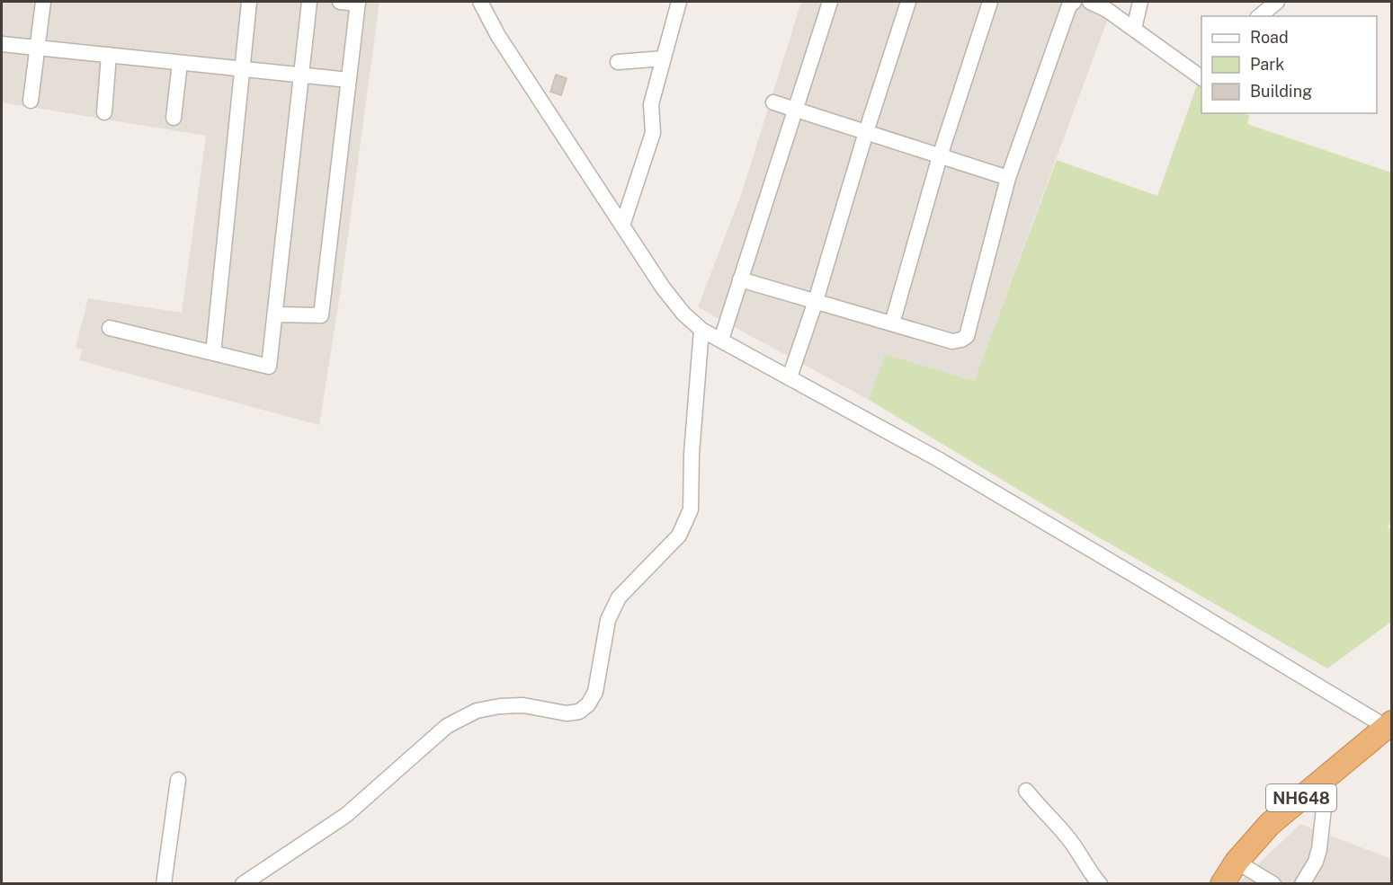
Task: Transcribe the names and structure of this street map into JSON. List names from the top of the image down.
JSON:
{
  "streets": {
    "highway": ["NH648"]
  },
  "legend": ["Road", "Park", "Building"]
}
